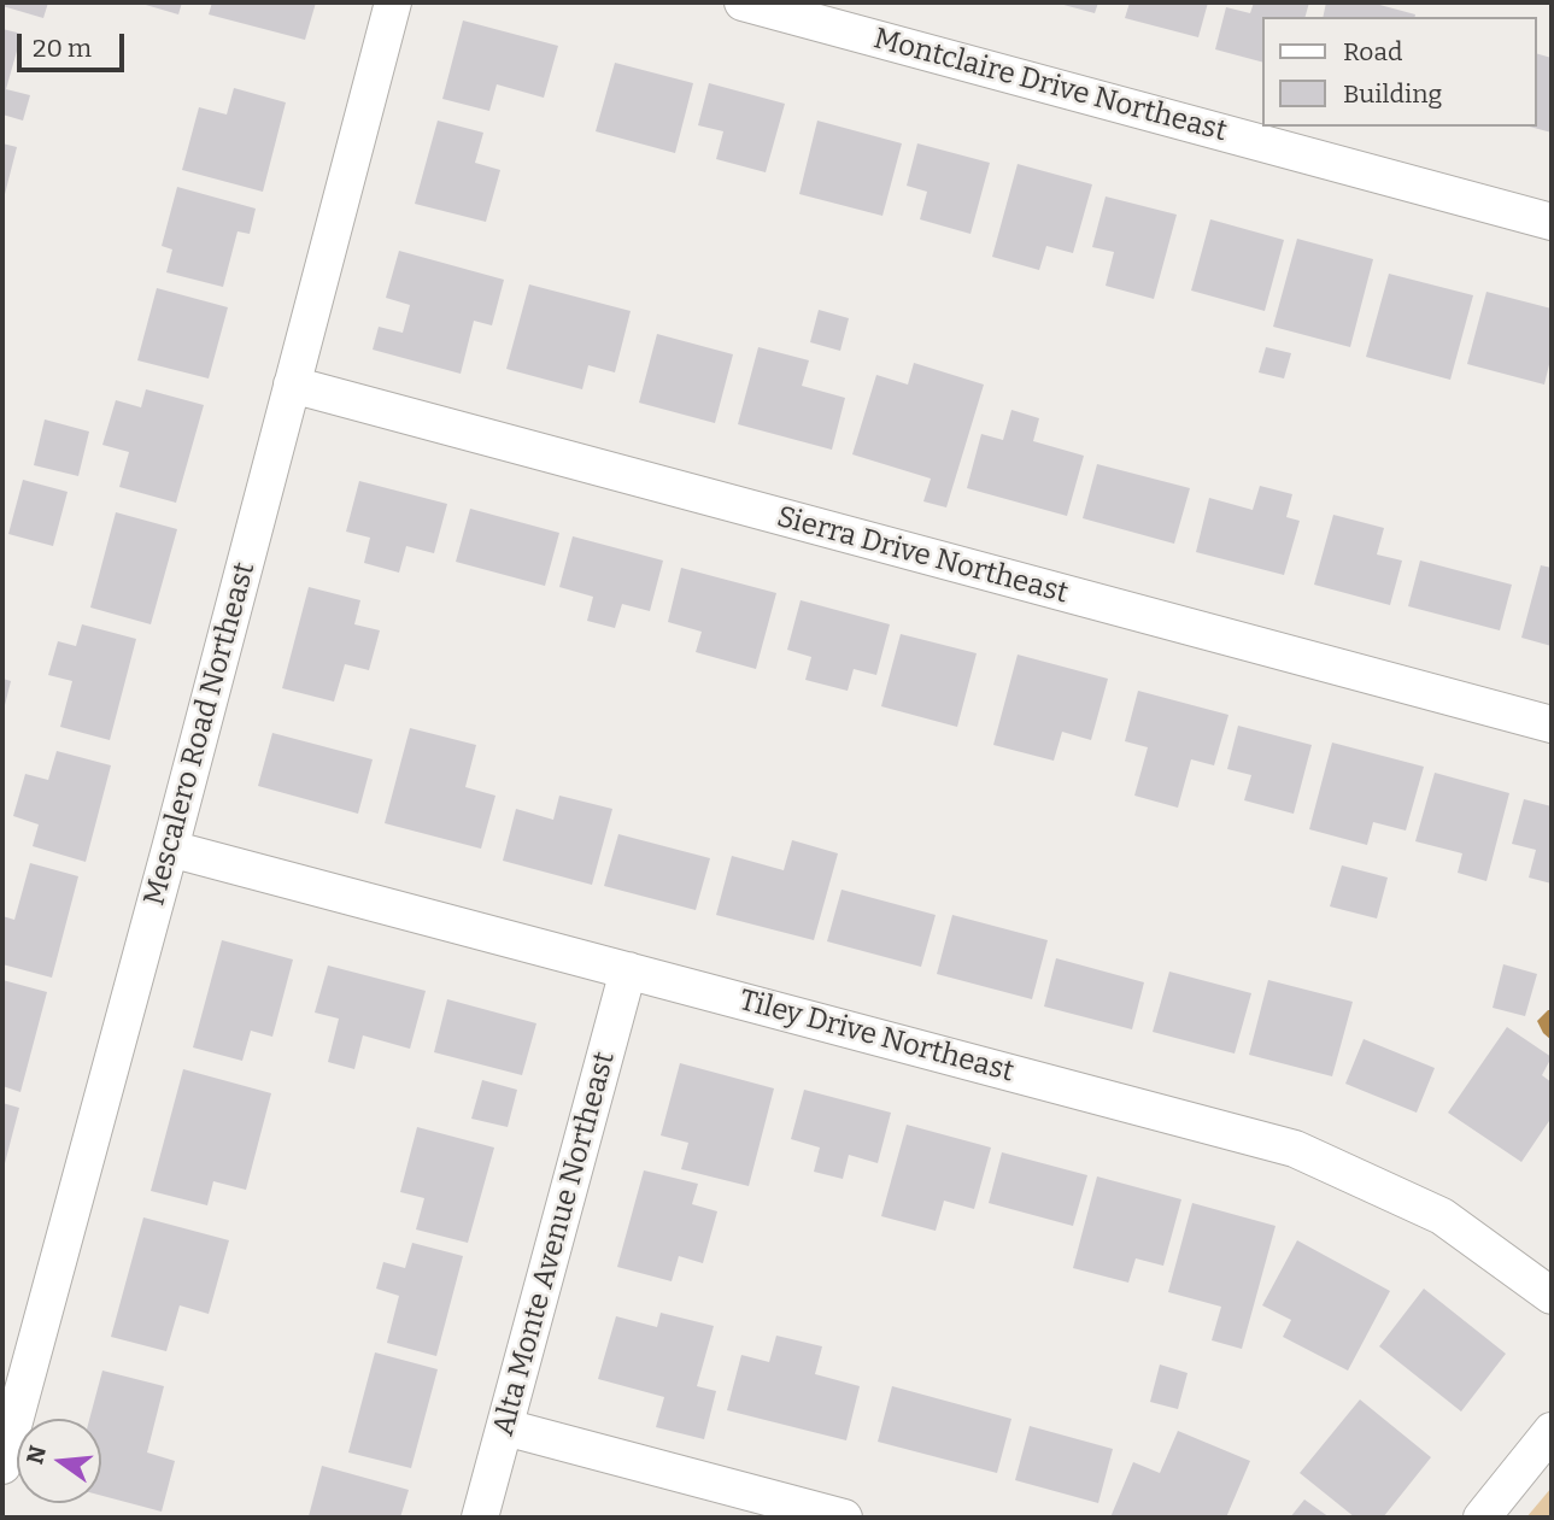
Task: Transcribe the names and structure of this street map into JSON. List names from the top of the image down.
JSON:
{
  "streets": {
    "street": [
      "Montclaire Drive Northeast",
      "Sierra Drive Northeast",
      "Mescalero Road Northeast",
      "Tiley Drive Northeast",
      "Alta Monte Avenue Northeast"
    ]
  },
  "crossings": [
    ["Sierra Drive Northeast", "Mescalero Road Northeast"],
    ["Mescalero Road Northeast", "Tiley Drive Northeast"],
    ["Tiley Drive Northeast", "Alta Monte Avenue Northeast"]
  ],
  "legend": ["Road", "Building"],
  "scale_bar": "20 m",
  "north": "left"
}
